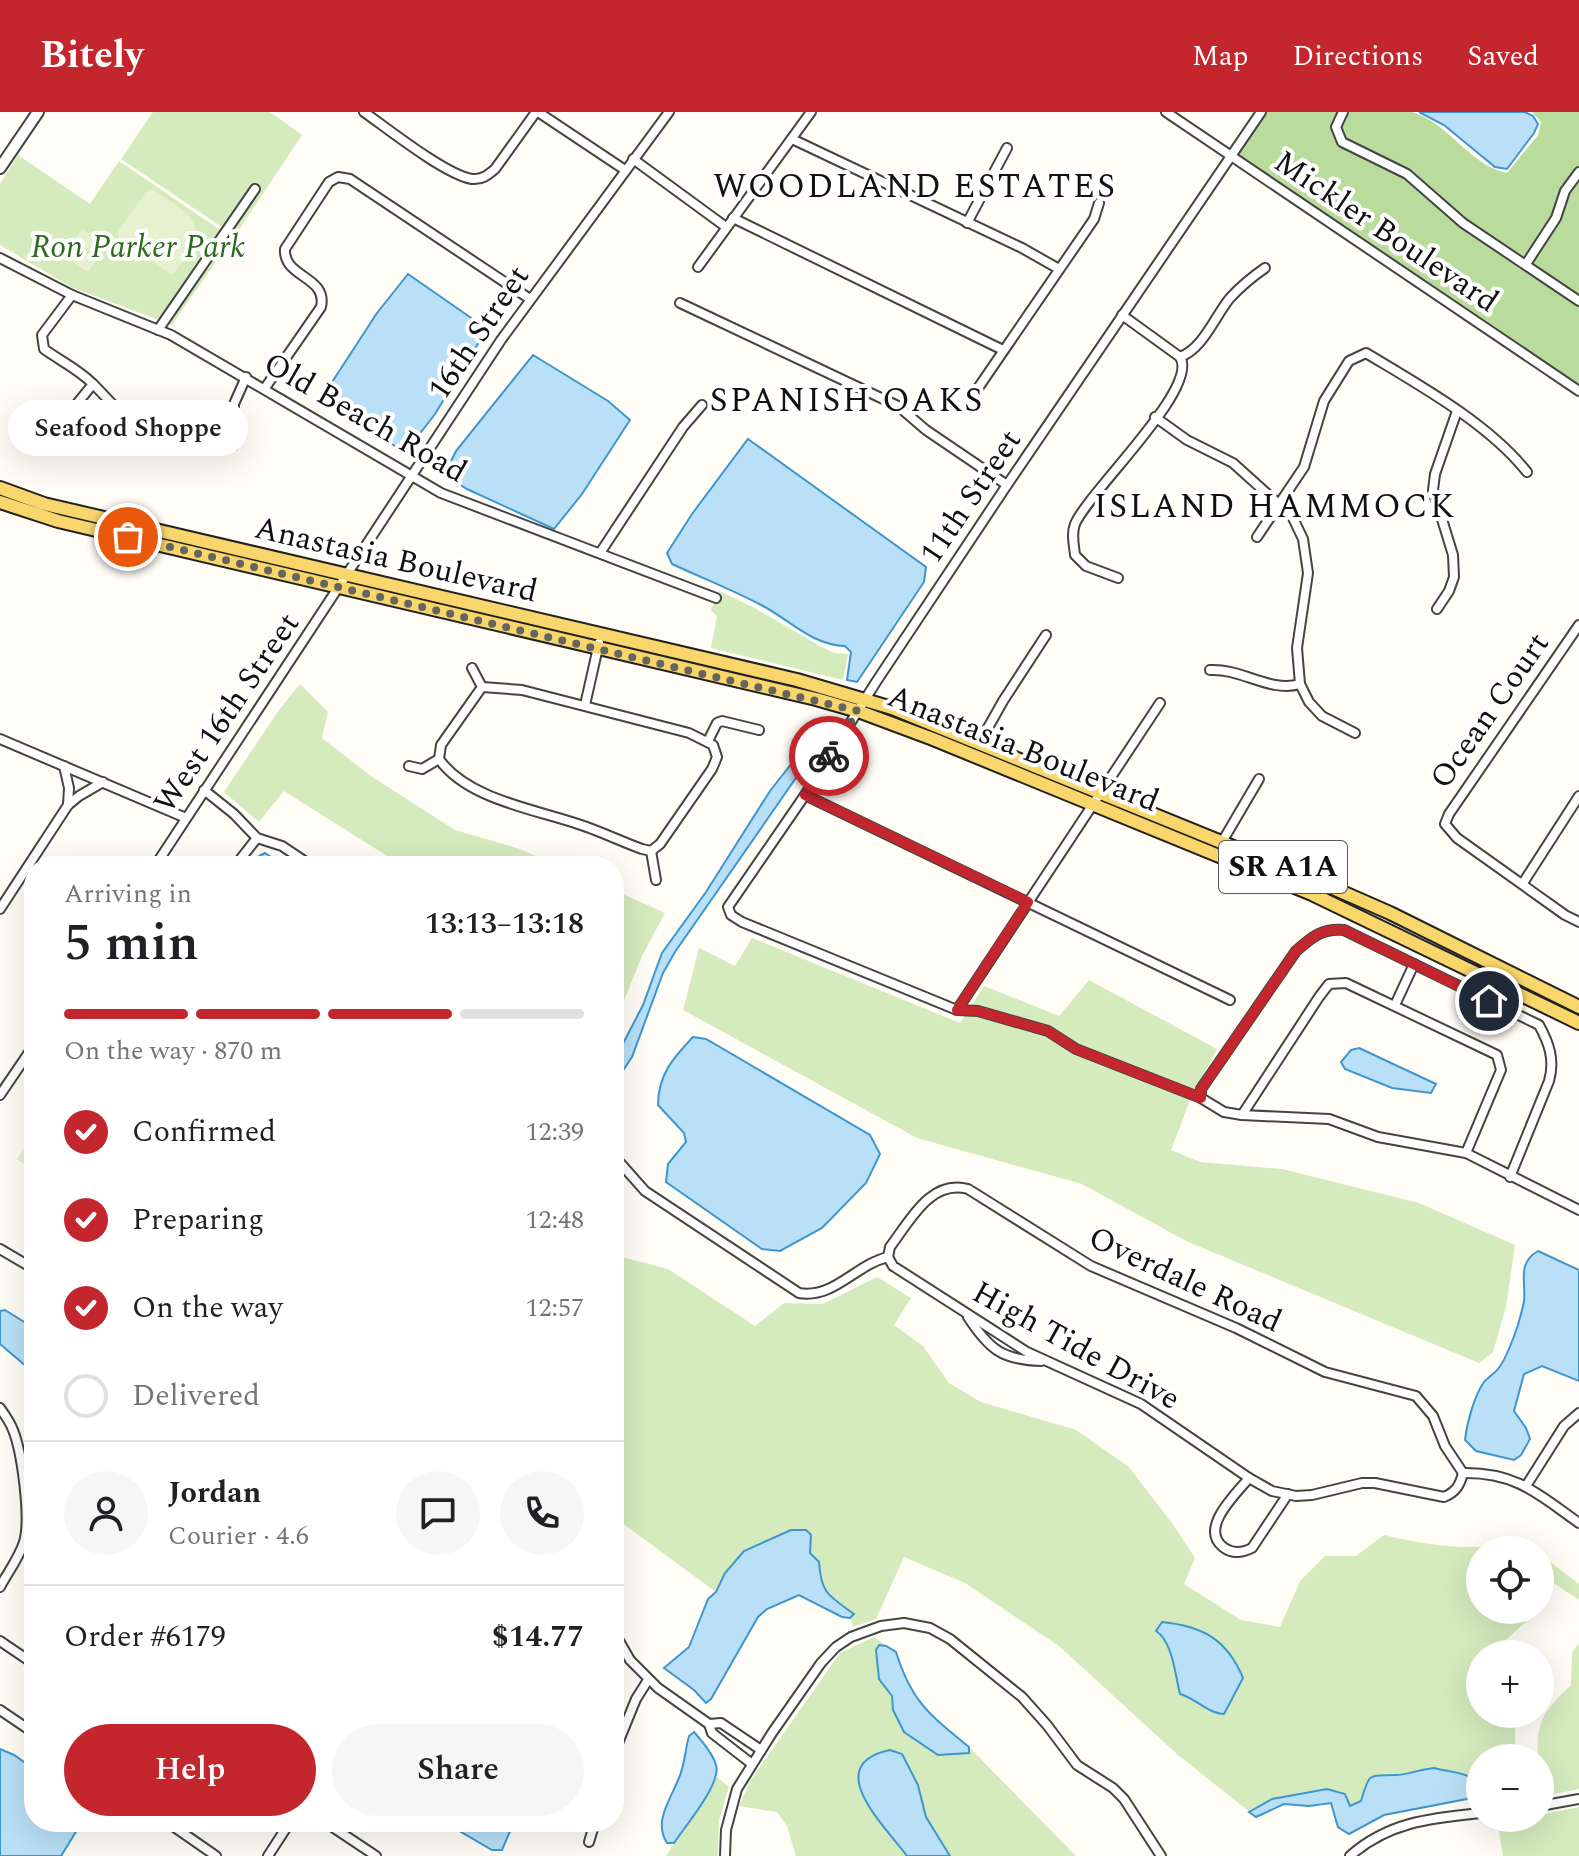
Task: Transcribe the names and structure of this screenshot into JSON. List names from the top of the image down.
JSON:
{
  "streets": {
    "main road": ["Anastasia Boulevard", "SR A1A"],
    "street": [
      "Mickler Boulevard",
      "16th Street",
      "Old Beach Road",
      "11th Street",
      "Ocean Court",
      "West 16th Street",
      "Overdale Road",
      "High Tide Drive"
    ]
  },
  "crossings": [
    ["Mickler Boulevard", "11th Street"],
    ["16th Street", "Old Beach Road"],
    ["16th Street", "Anastasia Boulevard"],
    ["16th Street", "West 16th Street"],
    ["11th Street", "Anastasia Boulevard"],
    ["Anastasia Boulevard", "West 16th Street"],
    ["Overdale Road", "High Tide Drive"]
  ],
  "districts": ["WOODLAND ESTATES", "SPANISH OAKS", "ISLAND HAMMOCK"],
  "parks": ["Ron Parker Park"],
  "places": ["Seafood Shoppe"],
  "page": {
    "header": "Bitely",
    "nav": ["Map", "Directions", "Saved"],
    "bubble": "Seafood Shoppe",
    "heading": ["5 min", "Arriving in", "13:13–13:18"],
    "panel": [
      "Jordan",
      "Courier · 4.6",
      "Order #6179",
      "$14.77"
    ],
    "bar": "On the way · 870 m",
    "list": [
      ["Confirmed", "12:39"],
      ["Preparing", "12:48"],
      ["On the way", "12:57"],
      "Delivered"
    ],
    "map_buttons": ["+", "−"],
    "buttons": ["Help", "Share"]
  }
}
